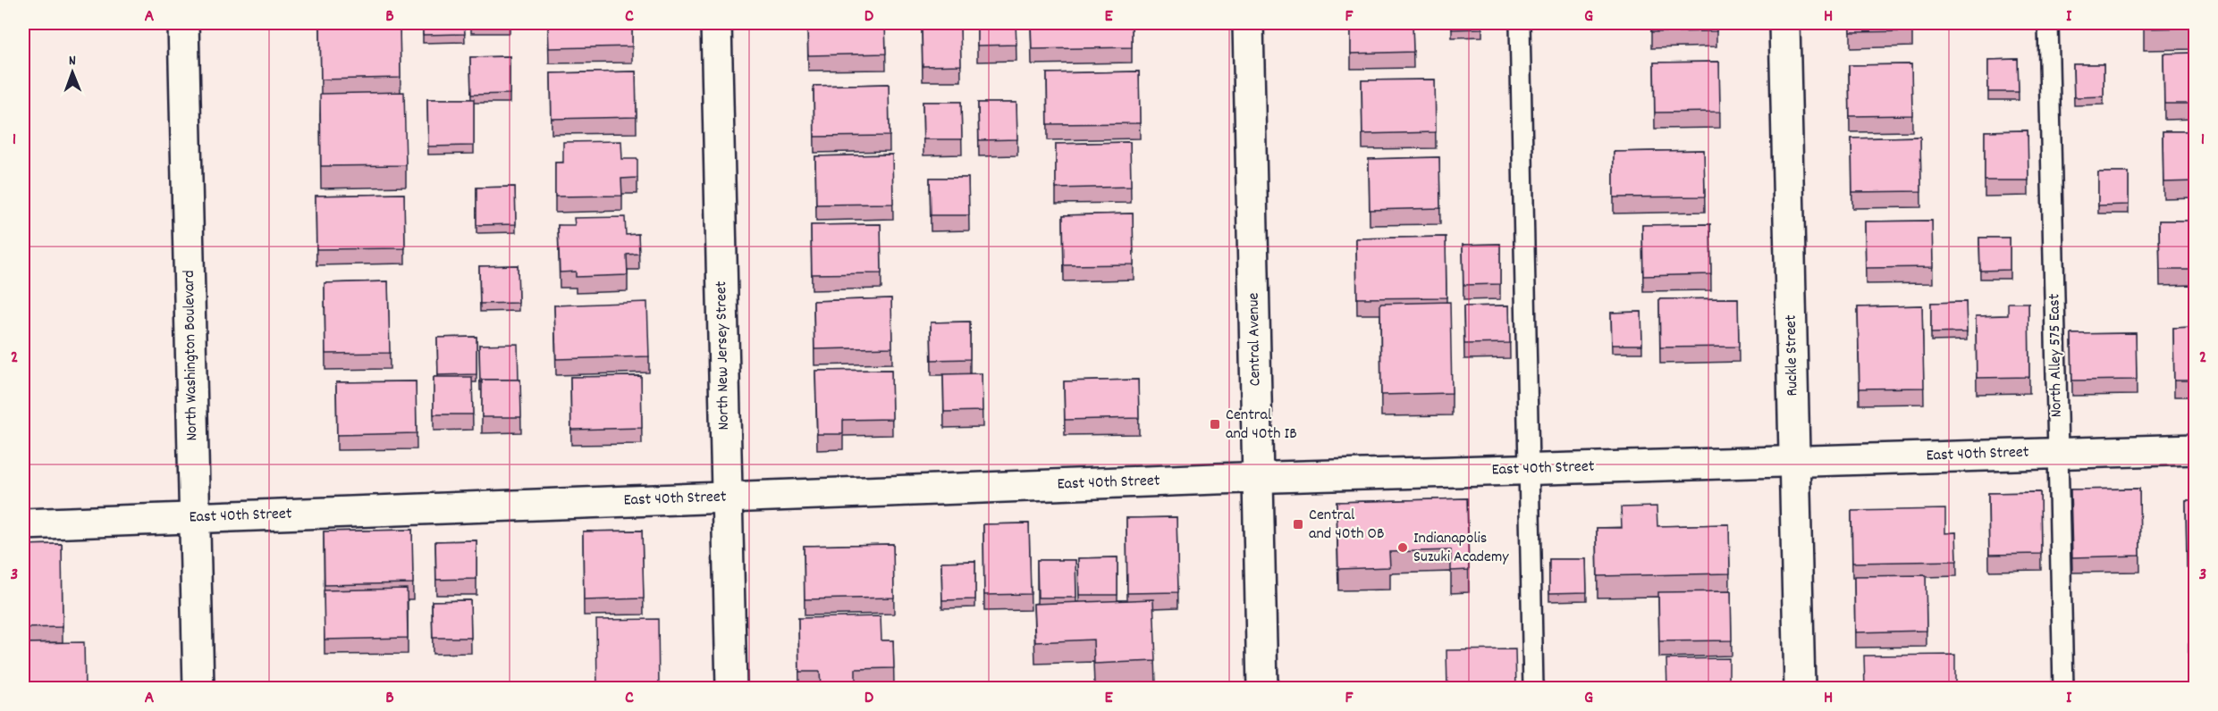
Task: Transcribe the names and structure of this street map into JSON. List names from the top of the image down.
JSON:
{
  "streets": {
    "street": [
      "Central Avenue",
      "North Washington Boulevard",
      "North New Jersey Street",
      "Ruckle Street",
      "East 40th Street"
    ],
    "lane": ["North Alley 575 East"]
  },
  "crossings": [
    ["Central Avenue", "East 40th Street"],
    ["North Washington Boulevard", "East 40th Street"],
    ["North New Jersey Street", "East 40th Street"],
    ["Ruckle Street", "East 40th Street"],
    ["North Alley 575 East", "East 40th Street"]
  ],
  "places": {
    "transit": ["Central and 40th IB", "Central and 40th OB"],
    "other": ["Indianapolis Suzuki Academy"]
  },
  "north": "top",
  "grid": {
    "columns": [
      "A",
      "B",
      "C",
      "D",
      "E",
      "F",
      "G",
      "H",
      "I"
    ],
    "rows": ["1", "2", "3"]
  }
}
